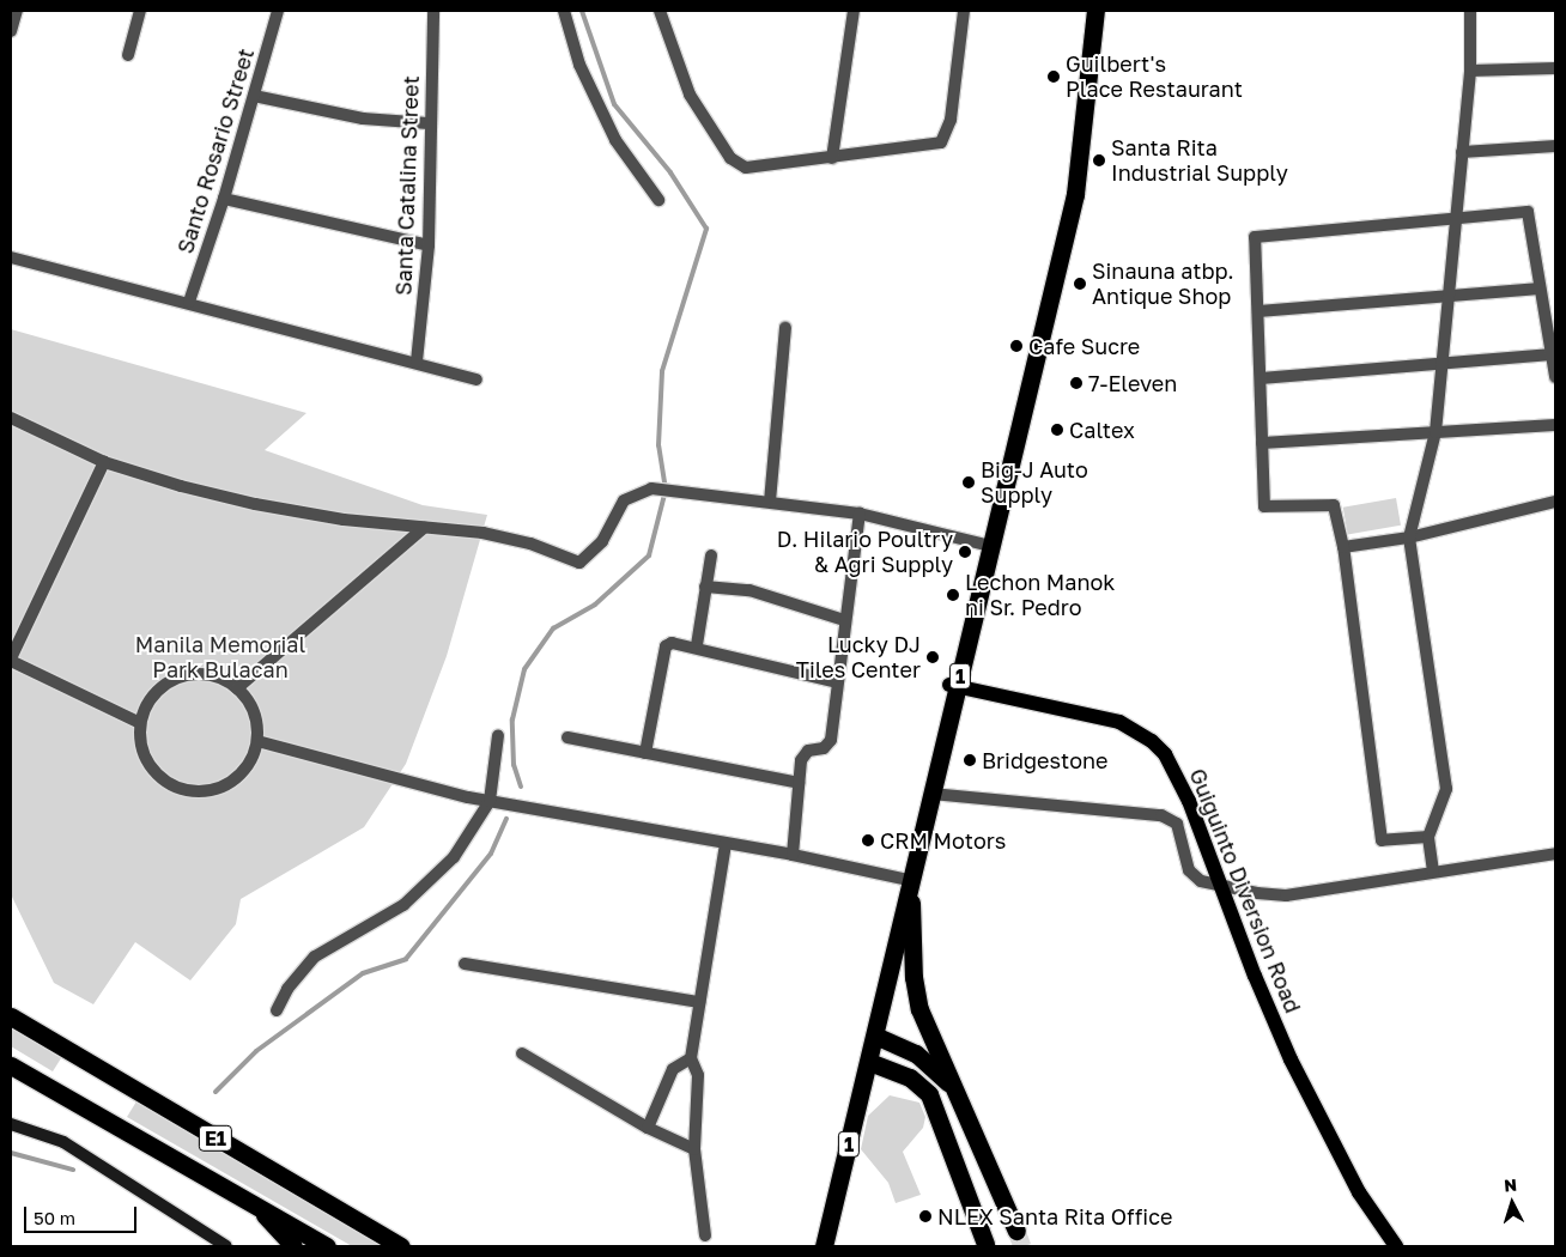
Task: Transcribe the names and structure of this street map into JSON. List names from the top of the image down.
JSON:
{
  "streets": {
    "highway": ["1", "E1"],
    "main road": ["Guiguinto Diversion Road"],
    "street": ["Santo Rosario Street", "Santa Catalina Street"]
  },
  "parks": ["Manila Memorial Park Bulacan"],
  "places": [
    "Guilbert's Place Restaurant",
    "Santa Rita Industrial Supply",
    "Sinauna atbp. Antique Shop",
    "Cafe Sucre",
    "7-Eleven",
    "Caltex",
    "Big-J Auto Supply",
    "D. Hilario Poultry & Agri Supply",
    "Lechon Manok ni Sr. Pedro",
    "Lucky DJ Tiles Center",
    "Bridgestone",
    "CRM Motors",
    "NLEX Santa Rita Office"
  ],
  "scale_bar": "50 m",
  "north": "top"
}
